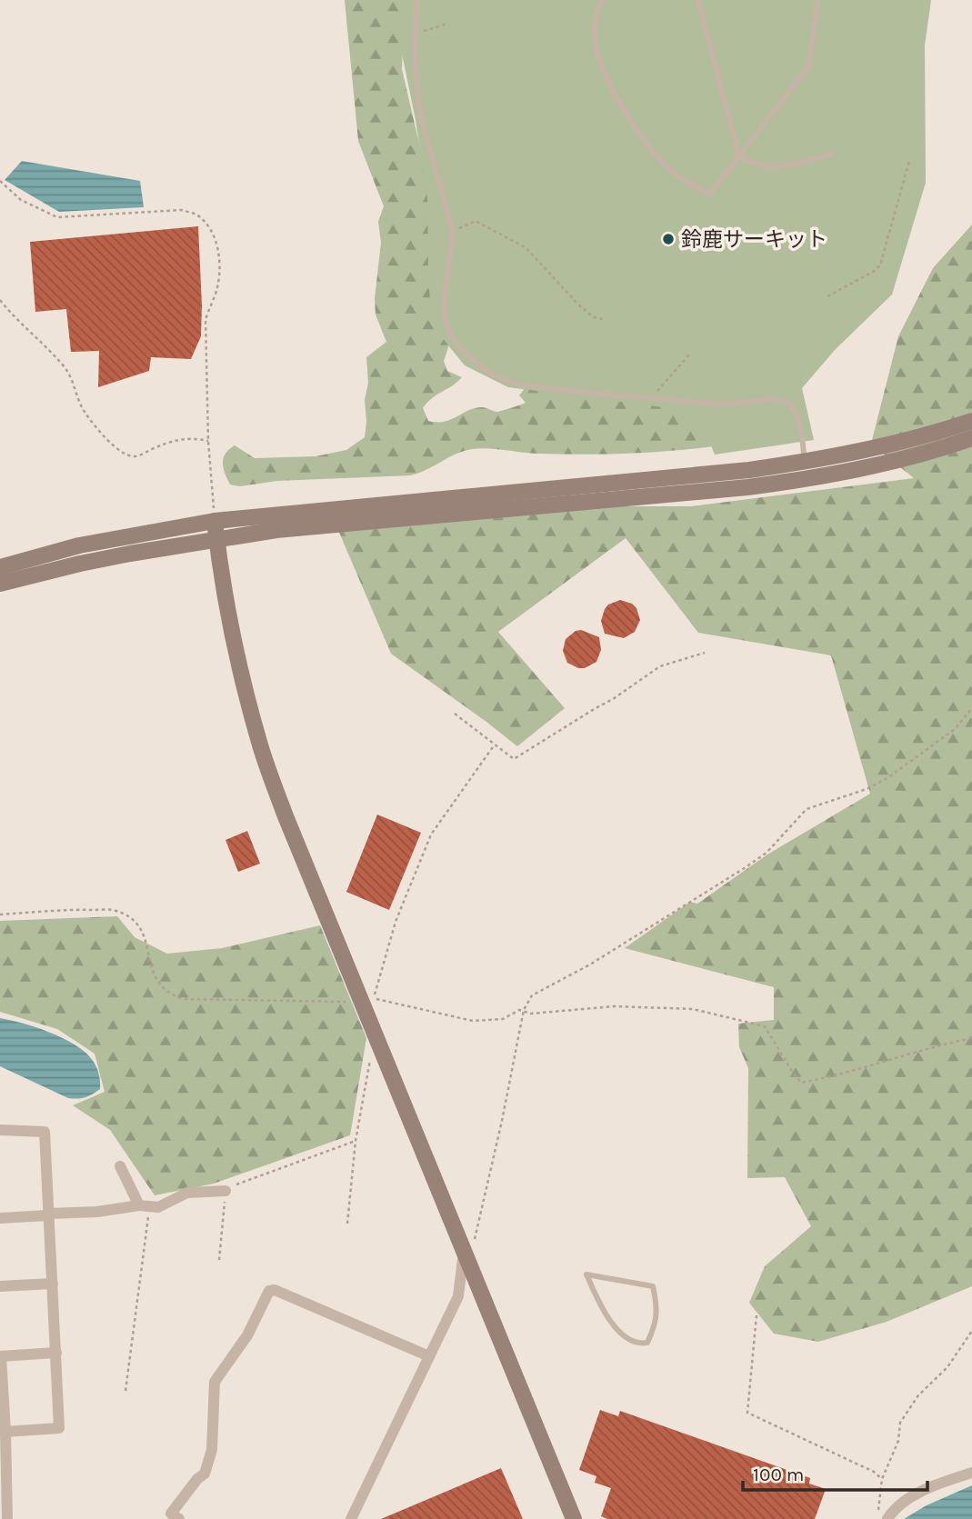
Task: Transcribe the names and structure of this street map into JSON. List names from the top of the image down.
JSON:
{
  "places": ["鈴鹿サーキット"],
  "scale_bar": "100 m"
}
